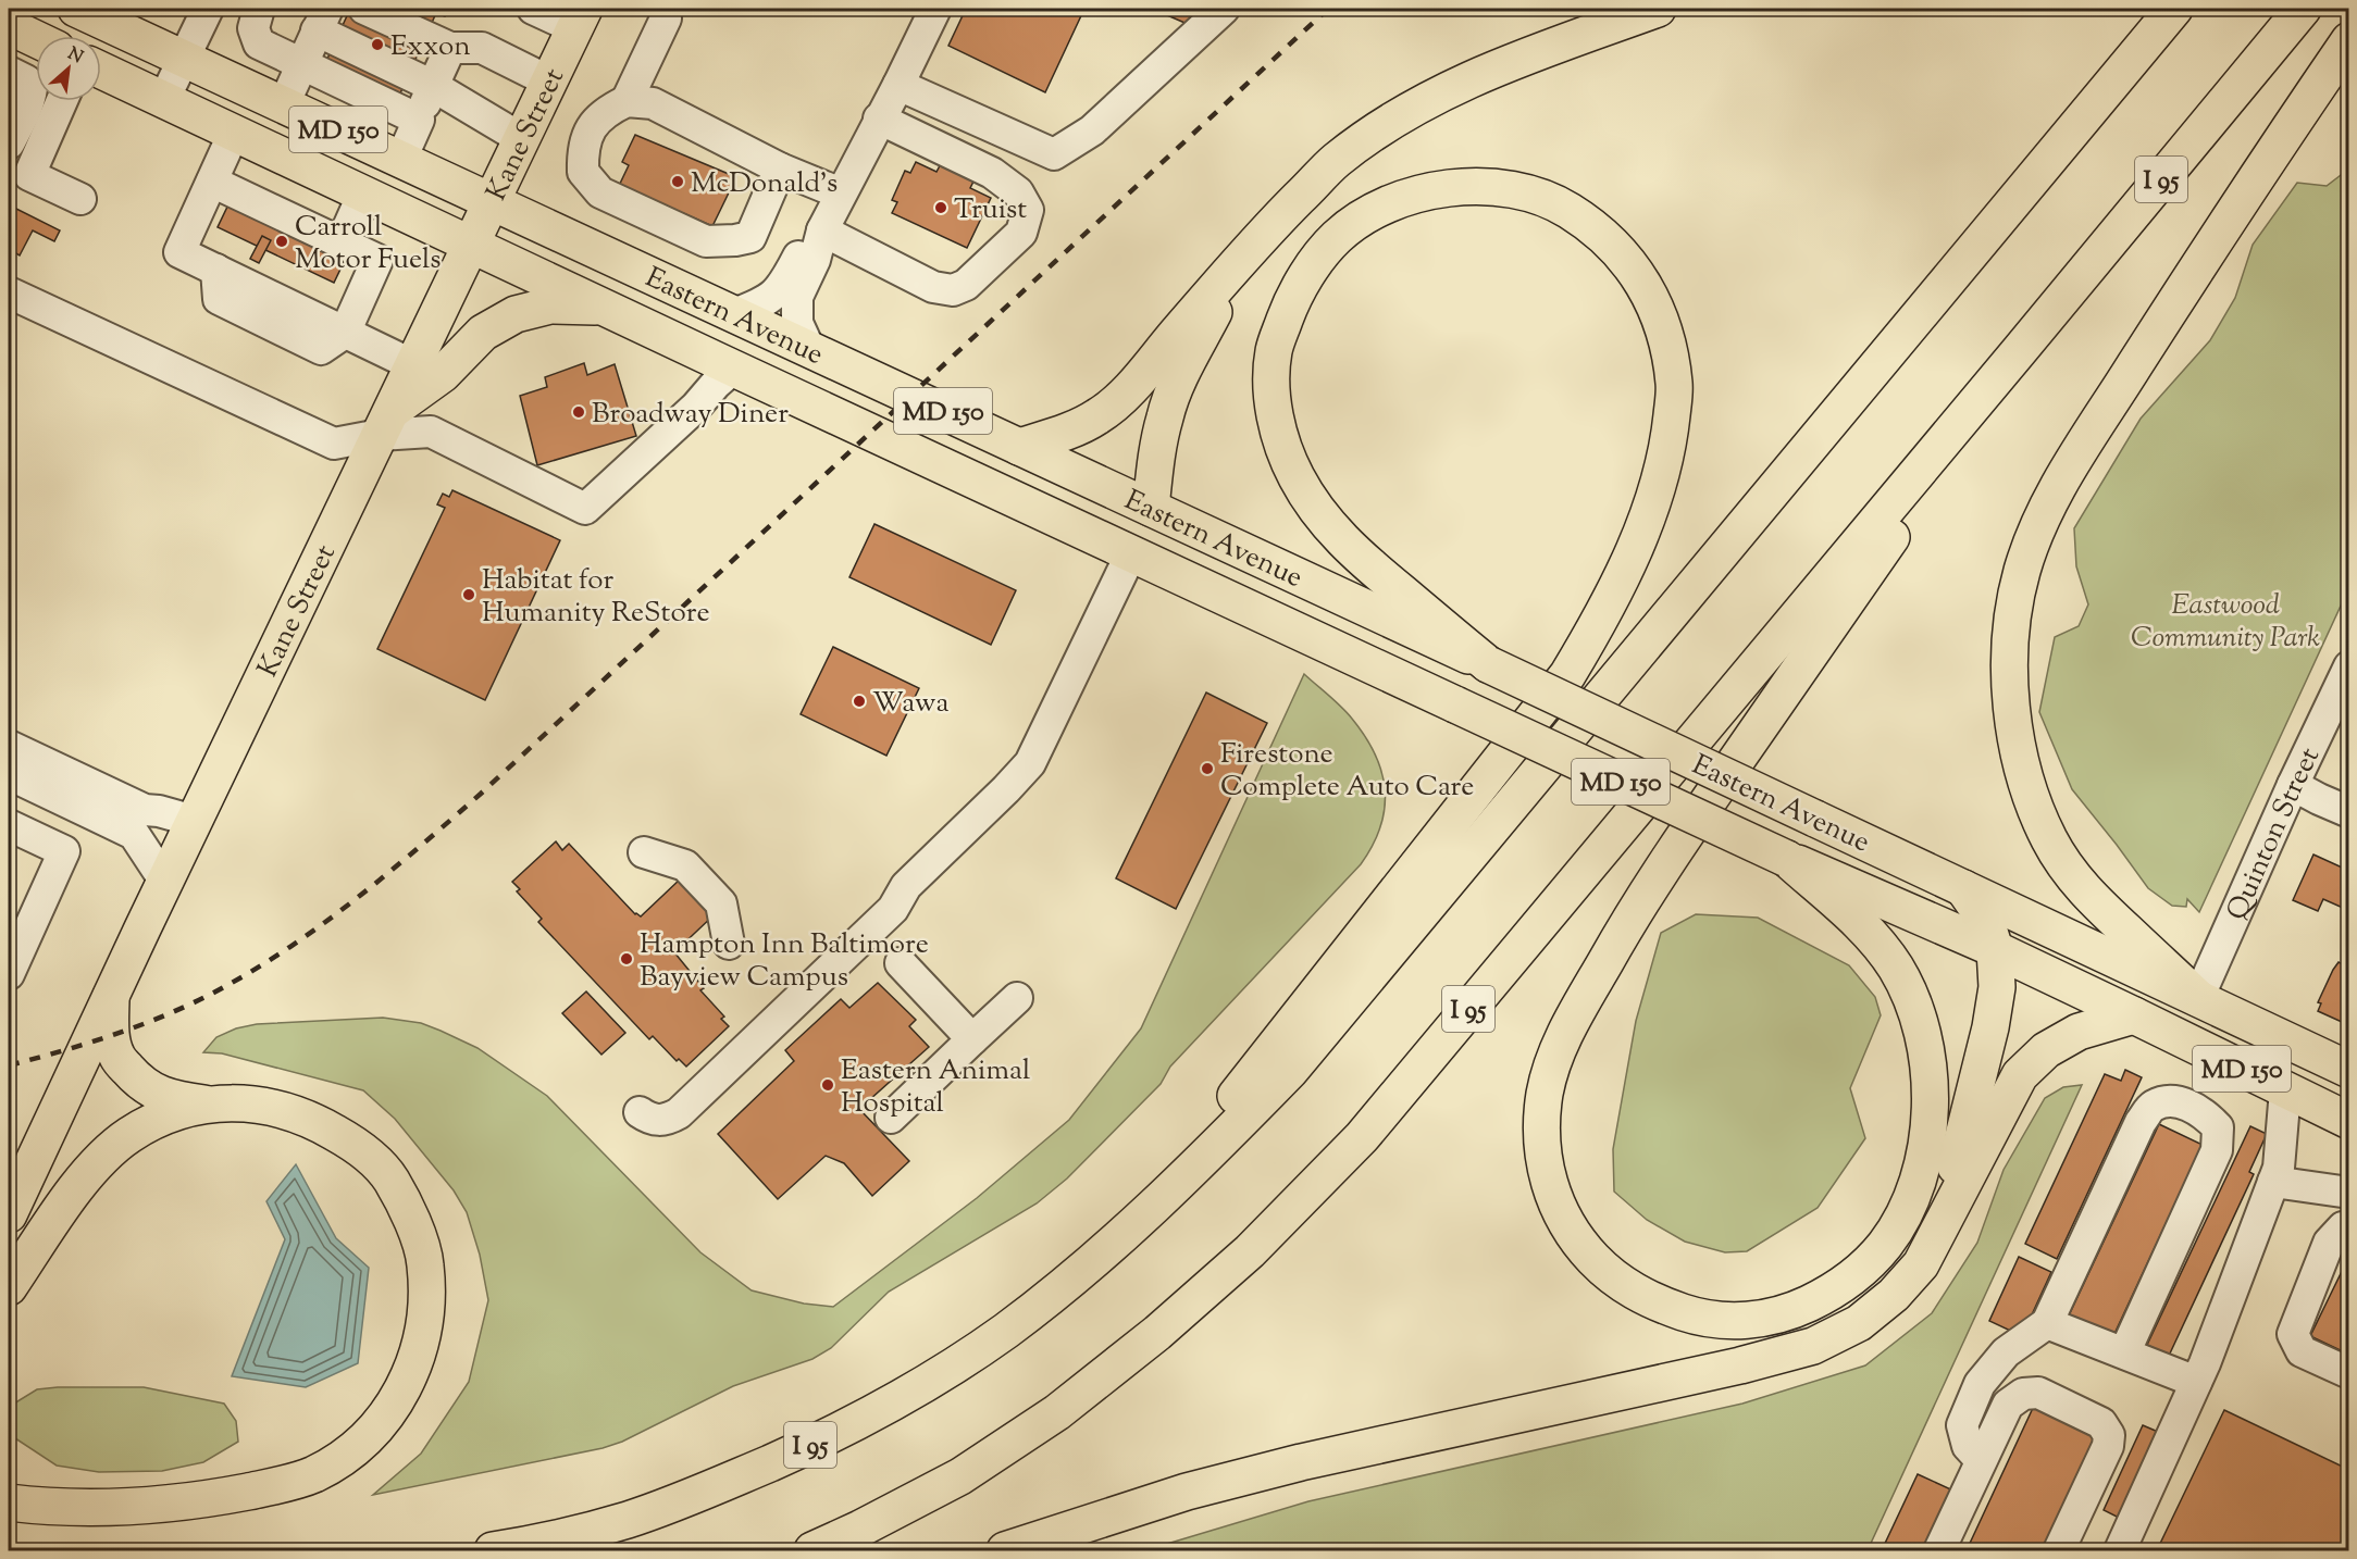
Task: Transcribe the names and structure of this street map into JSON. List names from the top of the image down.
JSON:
{
  "streets": {
    "main road": [
      "MD 150",
      "Kane Street",
      "I 95",
      "Eastern Avenue"
    ],
    "street": ["Quinton Street"]
  },
  "crossings": [
    ["Kane Street", "Eastern Avenue"],
    ["Eastern Avenue", "Quinton Street"]
  ],
  "parks": ["Eastwood Community Park"],
  "places": [
    "Exxon",
    "McDonald's",
    "Truist",
    "Carroll Motor Fuels",
    "Broadway Diner",
    "Habitat for Humanity ReStore",
    "Wawa",
    "Firestone Complete Auto Care",
    "Hampton Inn Baltimore Bayview Campus",
    "Eastern Animal Hospital"
  ],
  "north": "top right"
}
